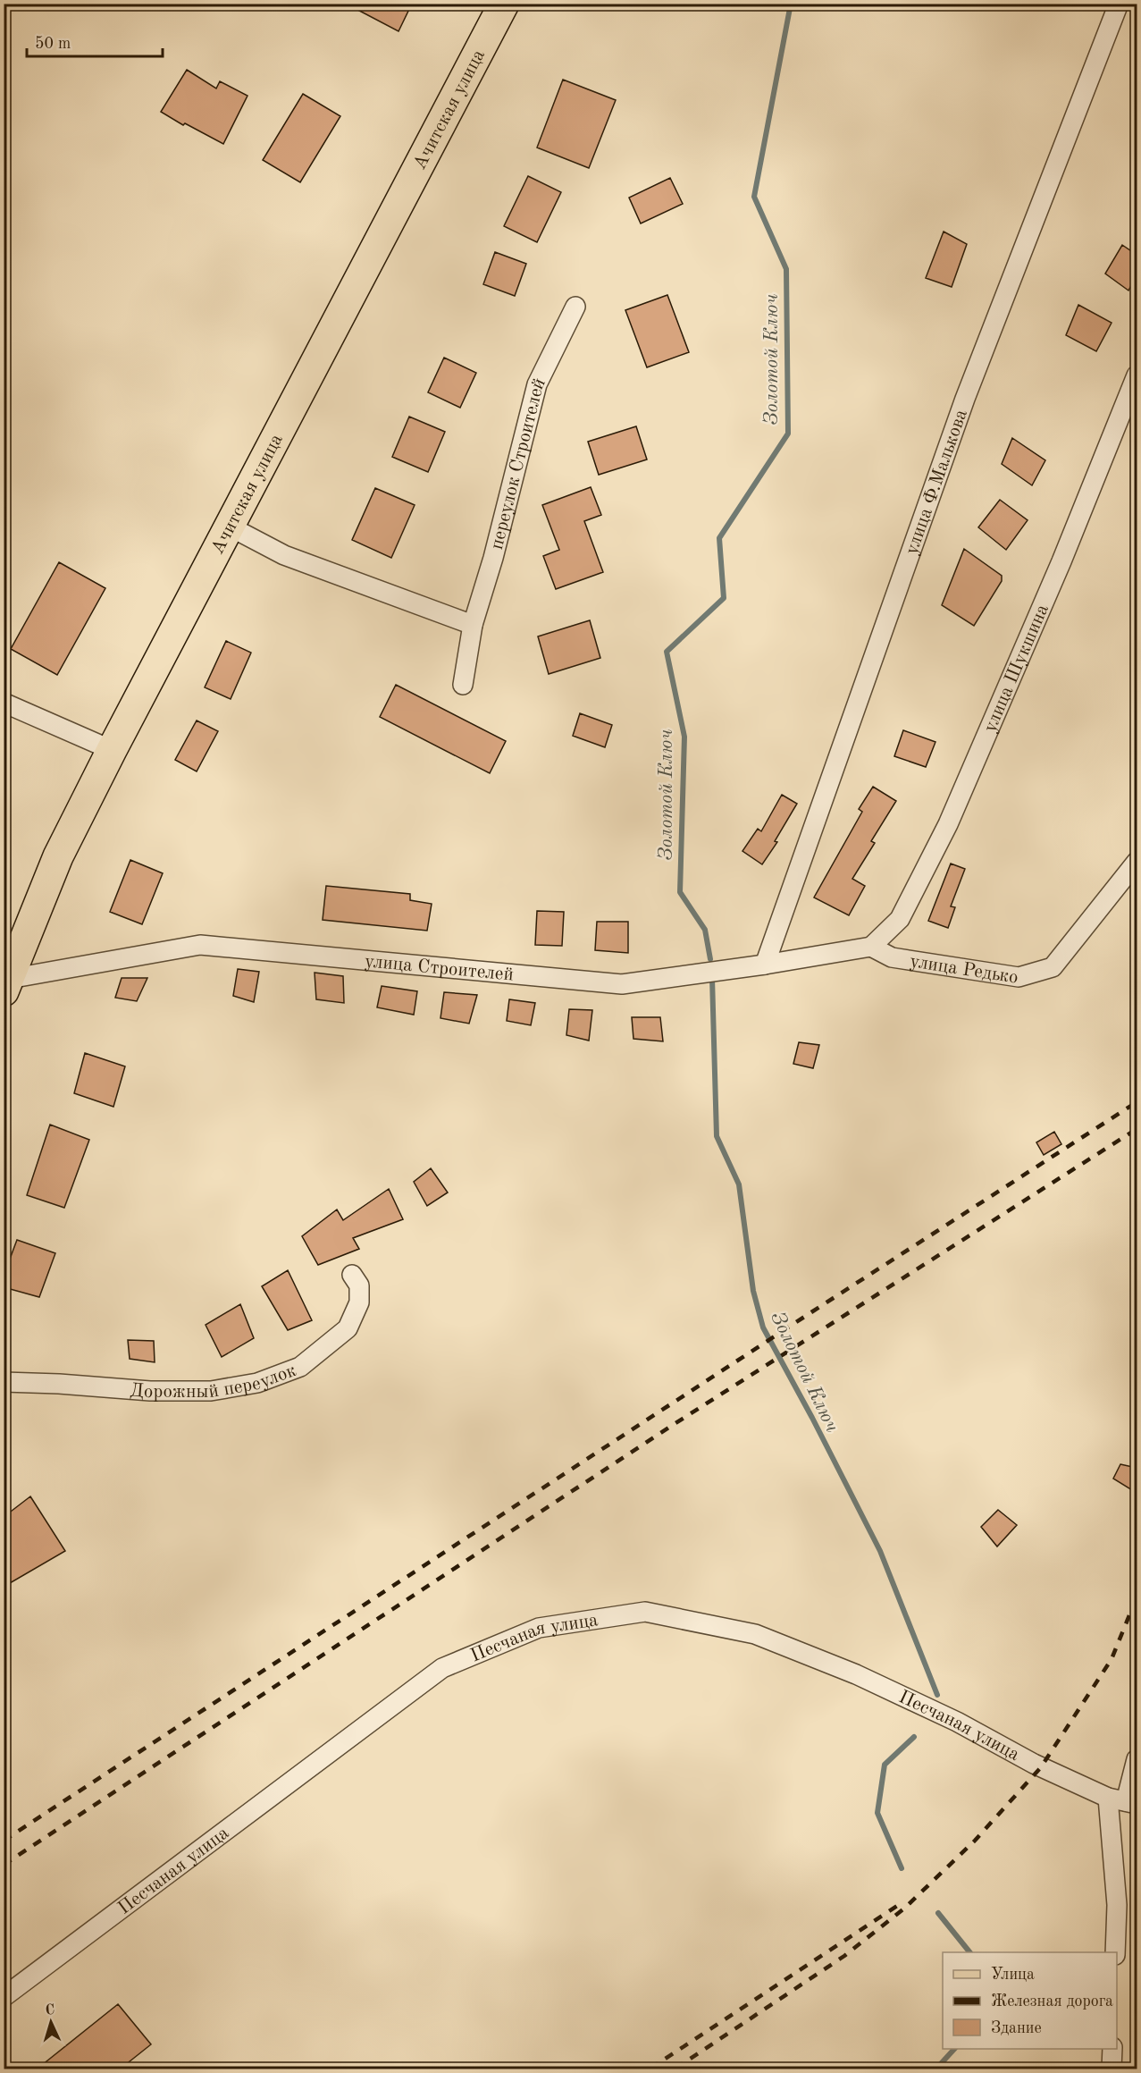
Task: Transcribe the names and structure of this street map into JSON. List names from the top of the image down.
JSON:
{
  "streets": {
    "main road": ["Ачитская улица"],
    "street": [
      "переулок Строителей",
      "улица Ф.Малькова",
      "улица Шукшина",
      "улица Редько",
      "улица Строителей",
      "Дорожный переулок",
      "Песчаная улица"
    ]
  },
  "crossings": [
    ["Ачитская улица", "улица Строителей"],
    ["улица Ф.Малькова", "улица Строителей"],
    ["улица Шукшина", "улица Редько"],
    ["улица Шукшина", "улица Строителей"],
    ["улица Редько", "улица Строителей"]
  ],
  "water": ["Золотой Ключ"],
  "legend": ["Улица", "Железная дорога", "Здание"],
  "scale_bar": "50 m",
  "north": "top"
}
